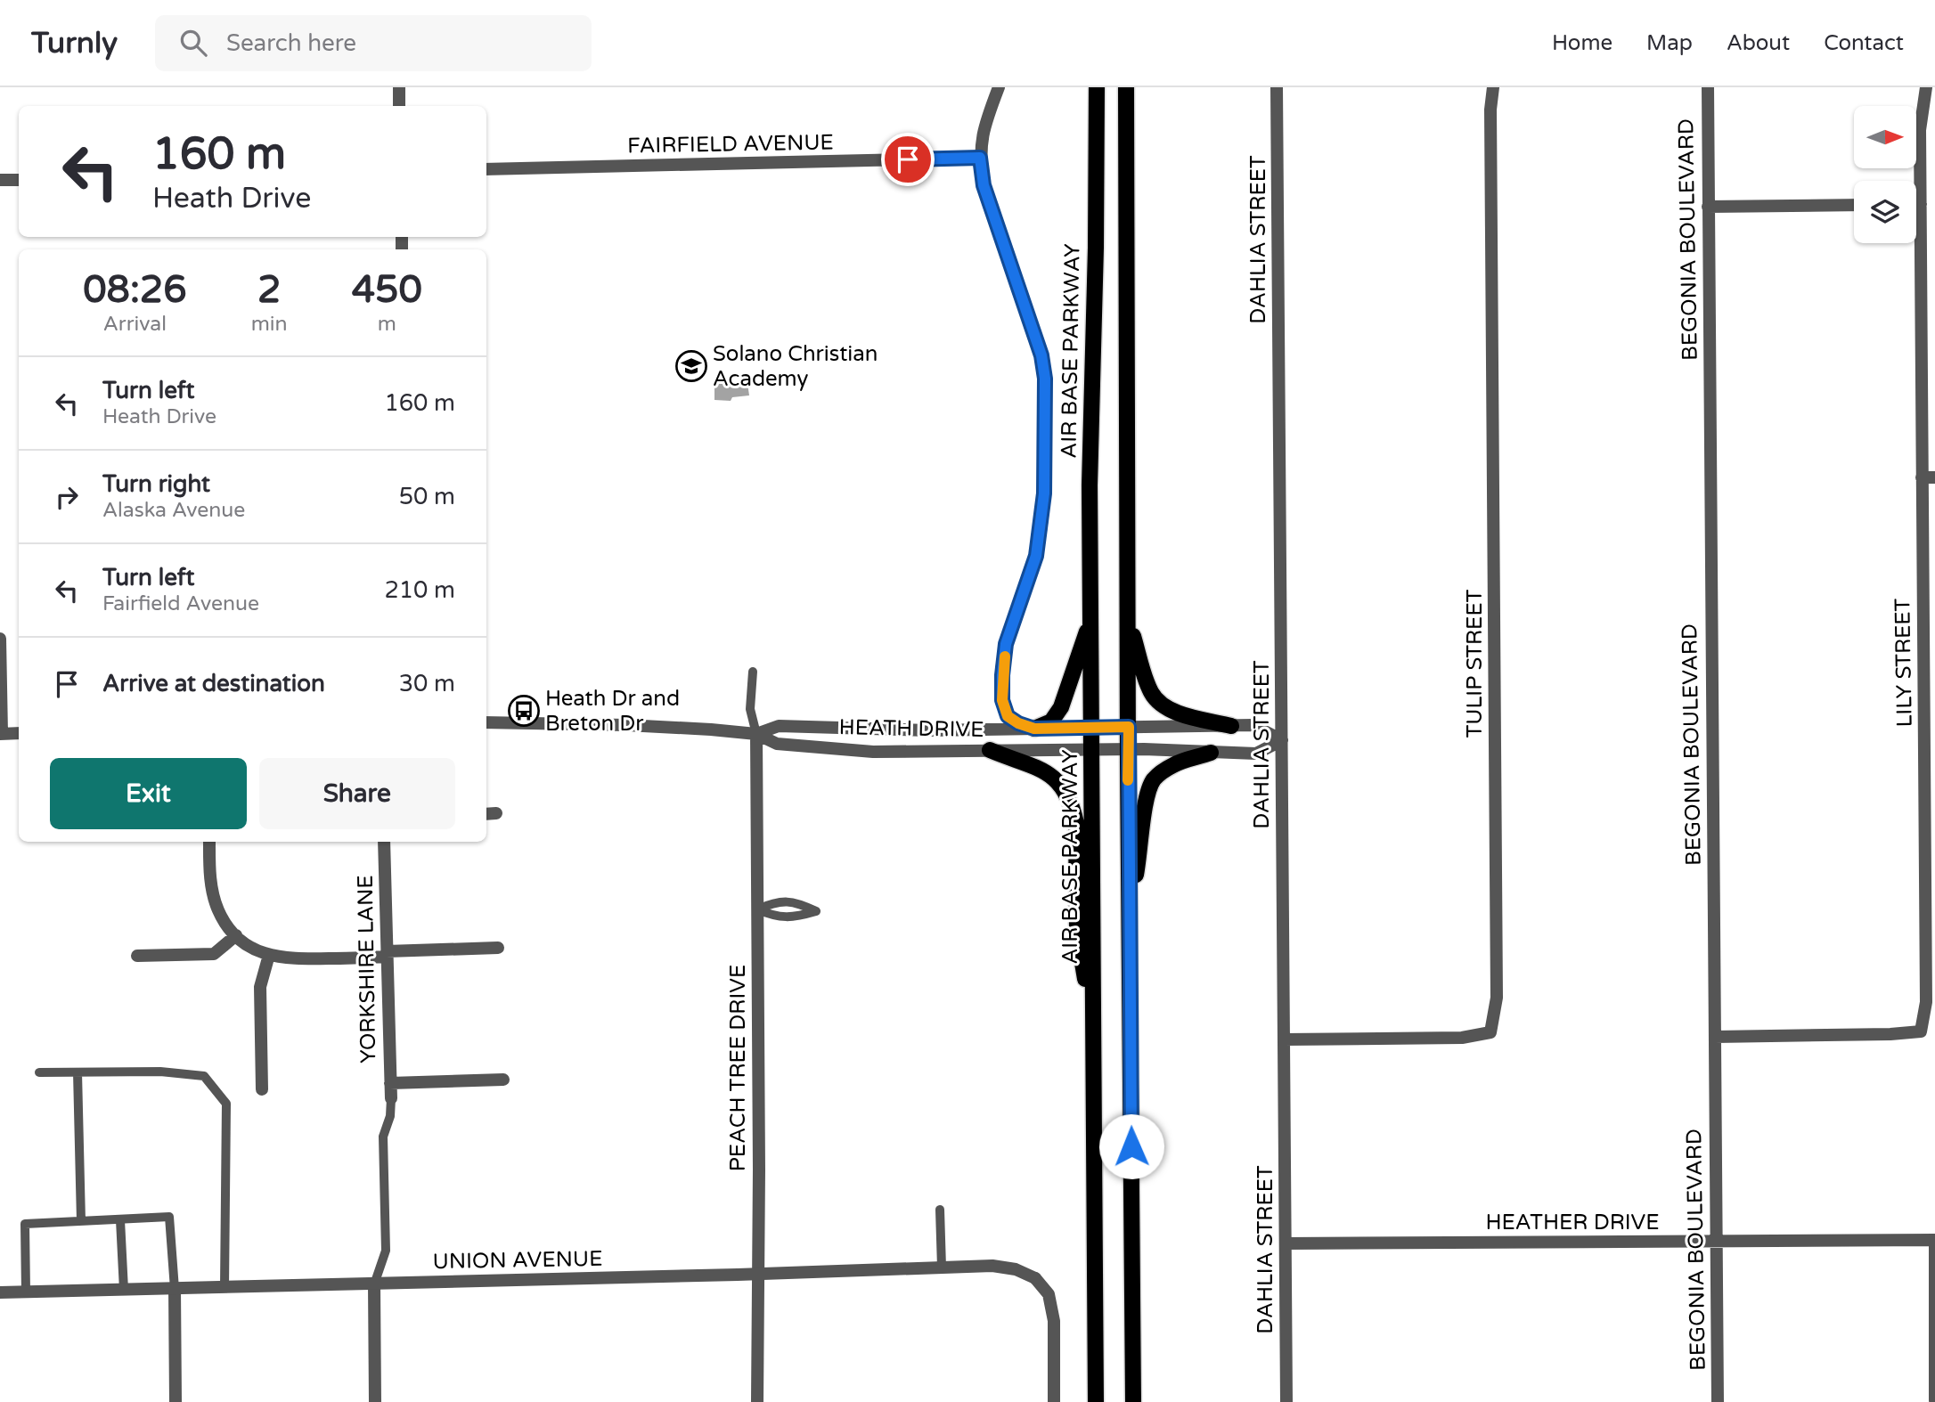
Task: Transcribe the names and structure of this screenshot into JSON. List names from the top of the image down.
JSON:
{
  "streets": {
    "main road": ["AIR BASE PARKWAY"],
    "street": [
      "FAIRFIELD AVENUE",
      "DAHLIA STREET",
      "BEGONIA BOULEVARD",
      "LILY STREET",
      "TULIP STREET",
      "HEATH DRIVE",
      "YORKSHIRE LANE",
      "PEACH TREE DRIVE",
      "HEATHER DRIVE",
      "UNION AVENUE"
    ]
  },
  "crossings": [
    ["DAHLIA STREET", "TULIP STREET"],
    ["DAHLIA STREET", "HEATH DRIVE"],
    ["DAHLIA STREET", "HEATHER DRIVE"],
    ["BEGONIA BOULEVARD", "LILY STREET"],
    ["BEGONIA BOULEVARD", "HEATHER DRIVE"],
    ["AIR BASE PARKWAY", "HEATH DRIVE"],
    ["HEATH DRIVE", "PEACH TREE DRIVE"],
    ["PEACH TREE DRIVE", "UNION AVENUE"]
  ],
  "places": {
    "school or university": ["Solano Christian Academy"],
    "bus stop": ["Heath Dr and Breton Dr"]
  },
  "north": "right",
  "page": {
    "header": "Turnly",
    "search": "Search here",
    "nav": [
      "Home",
      "Map",
      "About",
      "Contact"
    ],
    "turn": ["160 m", "Heath Drive"],
    "eta": [
      "08:26",
      "Arrival",
      "2",
      "min",
      "450",
      "m"
    ],
    "list": [
      {
        "name": "Turn left",
        "note": "Heath Drive",
        "value": "160 m"
      },
      {
        "name": "Turn right",
        "note": "Alaska Avenue",
        "value": "50 m"
      },
      {
        "name": "Turn left",
        "note": "Fairfield Avenue",
        "value": "210 m"
      },
      {
        "name": "Arrive at destination",
        "value": "30 m"
      }
    ],
    "buttons": ["Exit", "Share"]
  }
}
